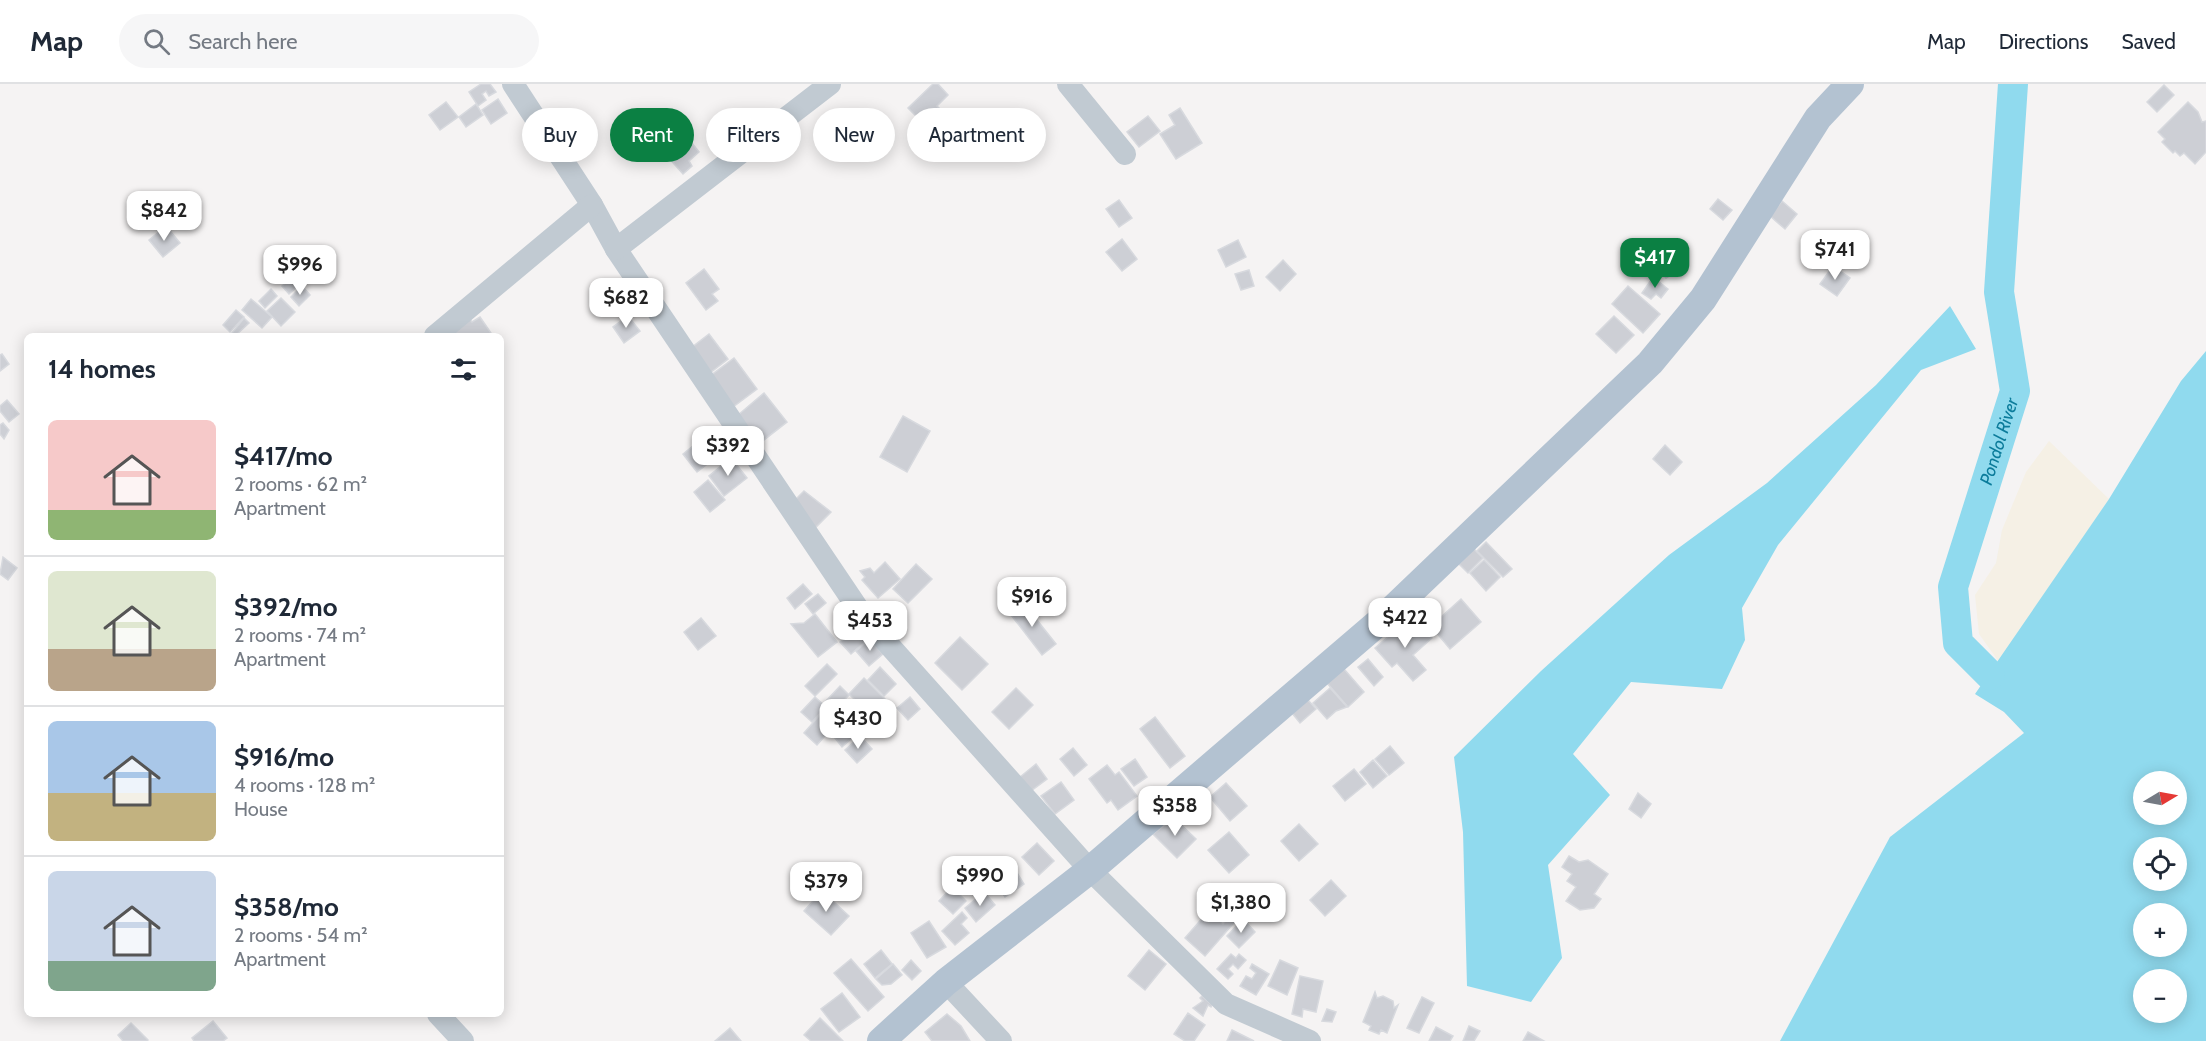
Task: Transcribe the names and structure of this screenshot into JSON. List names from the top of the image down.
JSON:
{
  "water": ["Pondol River"],
  "north": "right",
  "page": {
    "header": "Map",
    "search": "Search here",
    "nav": ["Map", "Directions", "Saved"],
    "chip": [
      "Buy",
      "Rent",
      "Filters",
      "New",
      "Apartment"
    ],
    "price": [
      "$842",
      "$741",
      "$417",
      "$996",
      "$682",
      "$392",
      "$916",
      "$422",
      "$453",
      "$430",
      "$358",
      "$990",
      "$379",
      "$1,380"
    ],
    "heading": "14 homes",
    "list": [
      {
        "name": "$417/mo",
        "note": "2 rooms · 62 m² · Apartment"
      },
      {
        "name": "$392/mo",
        "note": "2 rooms · 74 m² · Apartment"
      },
      {
        "name": "$916/mo",
        "note": "4 rooms · 128 m² · House"
      },
      {
        "name": "$358/mo",
        "note": "2 rooms · 54 m² · Apartment"
      }
    ],
    "map_buttons": ["+", "−"]
  }
}
